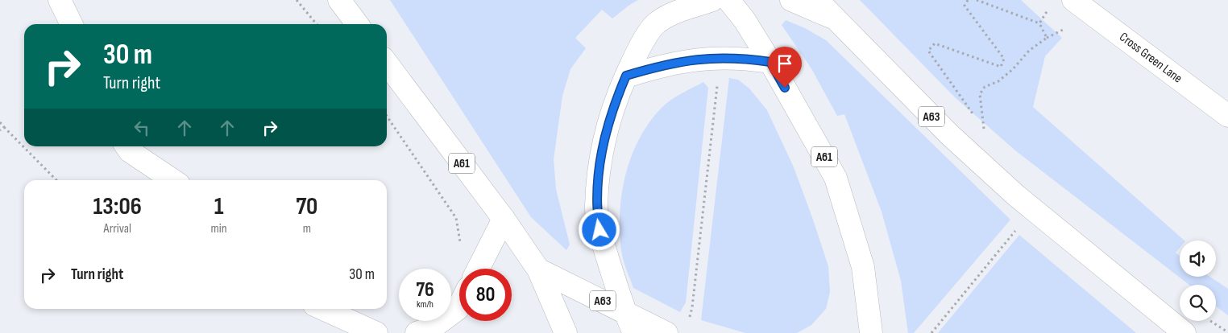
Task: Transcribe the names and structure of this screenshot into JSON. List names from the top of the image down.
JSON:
{
  "streets": {
    "main road": ["Cross Green Lane", "A63", "A61"]
  },
  "crossings": [
    ["A63", "A61"]
  ],
  "page": {
    "turn": ["30 m", "Turn right"],
    "eta": [
      "13:06",
      "Arrival",
      "1",
      "min",
      "70",
      "m"
    ],
    "list": [
      {
        "name": "Turn right",
        "value": "30 m"
      }
    ],
    "speed": "76 km/h",
    "limit": "80"
  }
}
